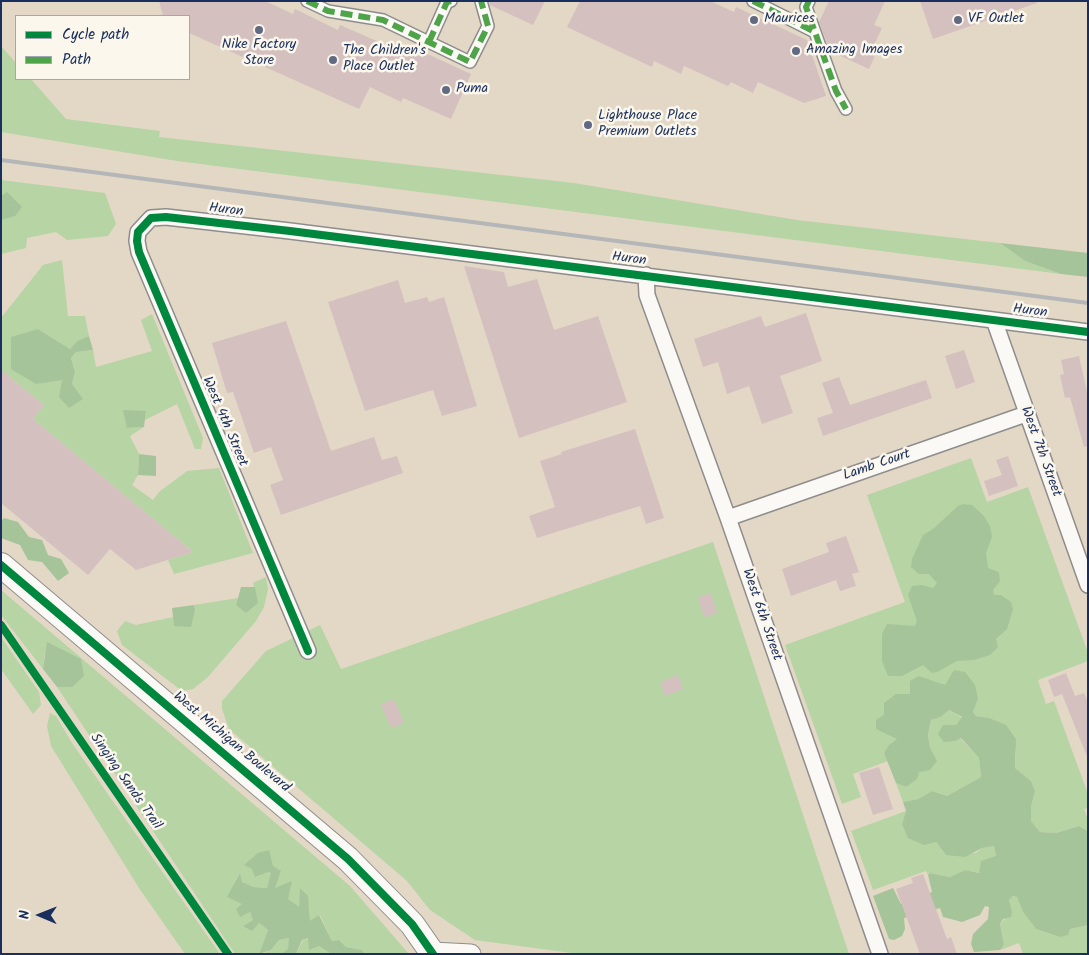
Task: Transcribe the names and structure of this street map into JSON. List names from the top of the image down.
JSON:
{
  "streets": {
    "main road": ["West Michigan Boulevard"],
    "street": [
      "Huron",
      "West 4th Street",
      "West 7th Street",
      "Lamb Court",
      "West 6th Street"
    ],
    "cycle path": ["Singing Sands Trail"]
  },
  "crossings": [
    ["Huron", "West 4th Street"],
    ["Huron", "West 7th Street"],
    ["Huron", "West 6th Street"],
    ["West 7th Street", "Lamb Court"],
    ["Lamb Court", "West 6th Street"]
  ],
  "places": [
    "Maurices",
    "VF Outlet",
    "Nike Factory Store",
    "Amazing Images",
    "The Children's Place Outlet",
    "Puma",
    "Lighthouse Place Premium Outlets"
  ],
  "legend": ["Cycle path", "Path"],
  "north": "left"
}
